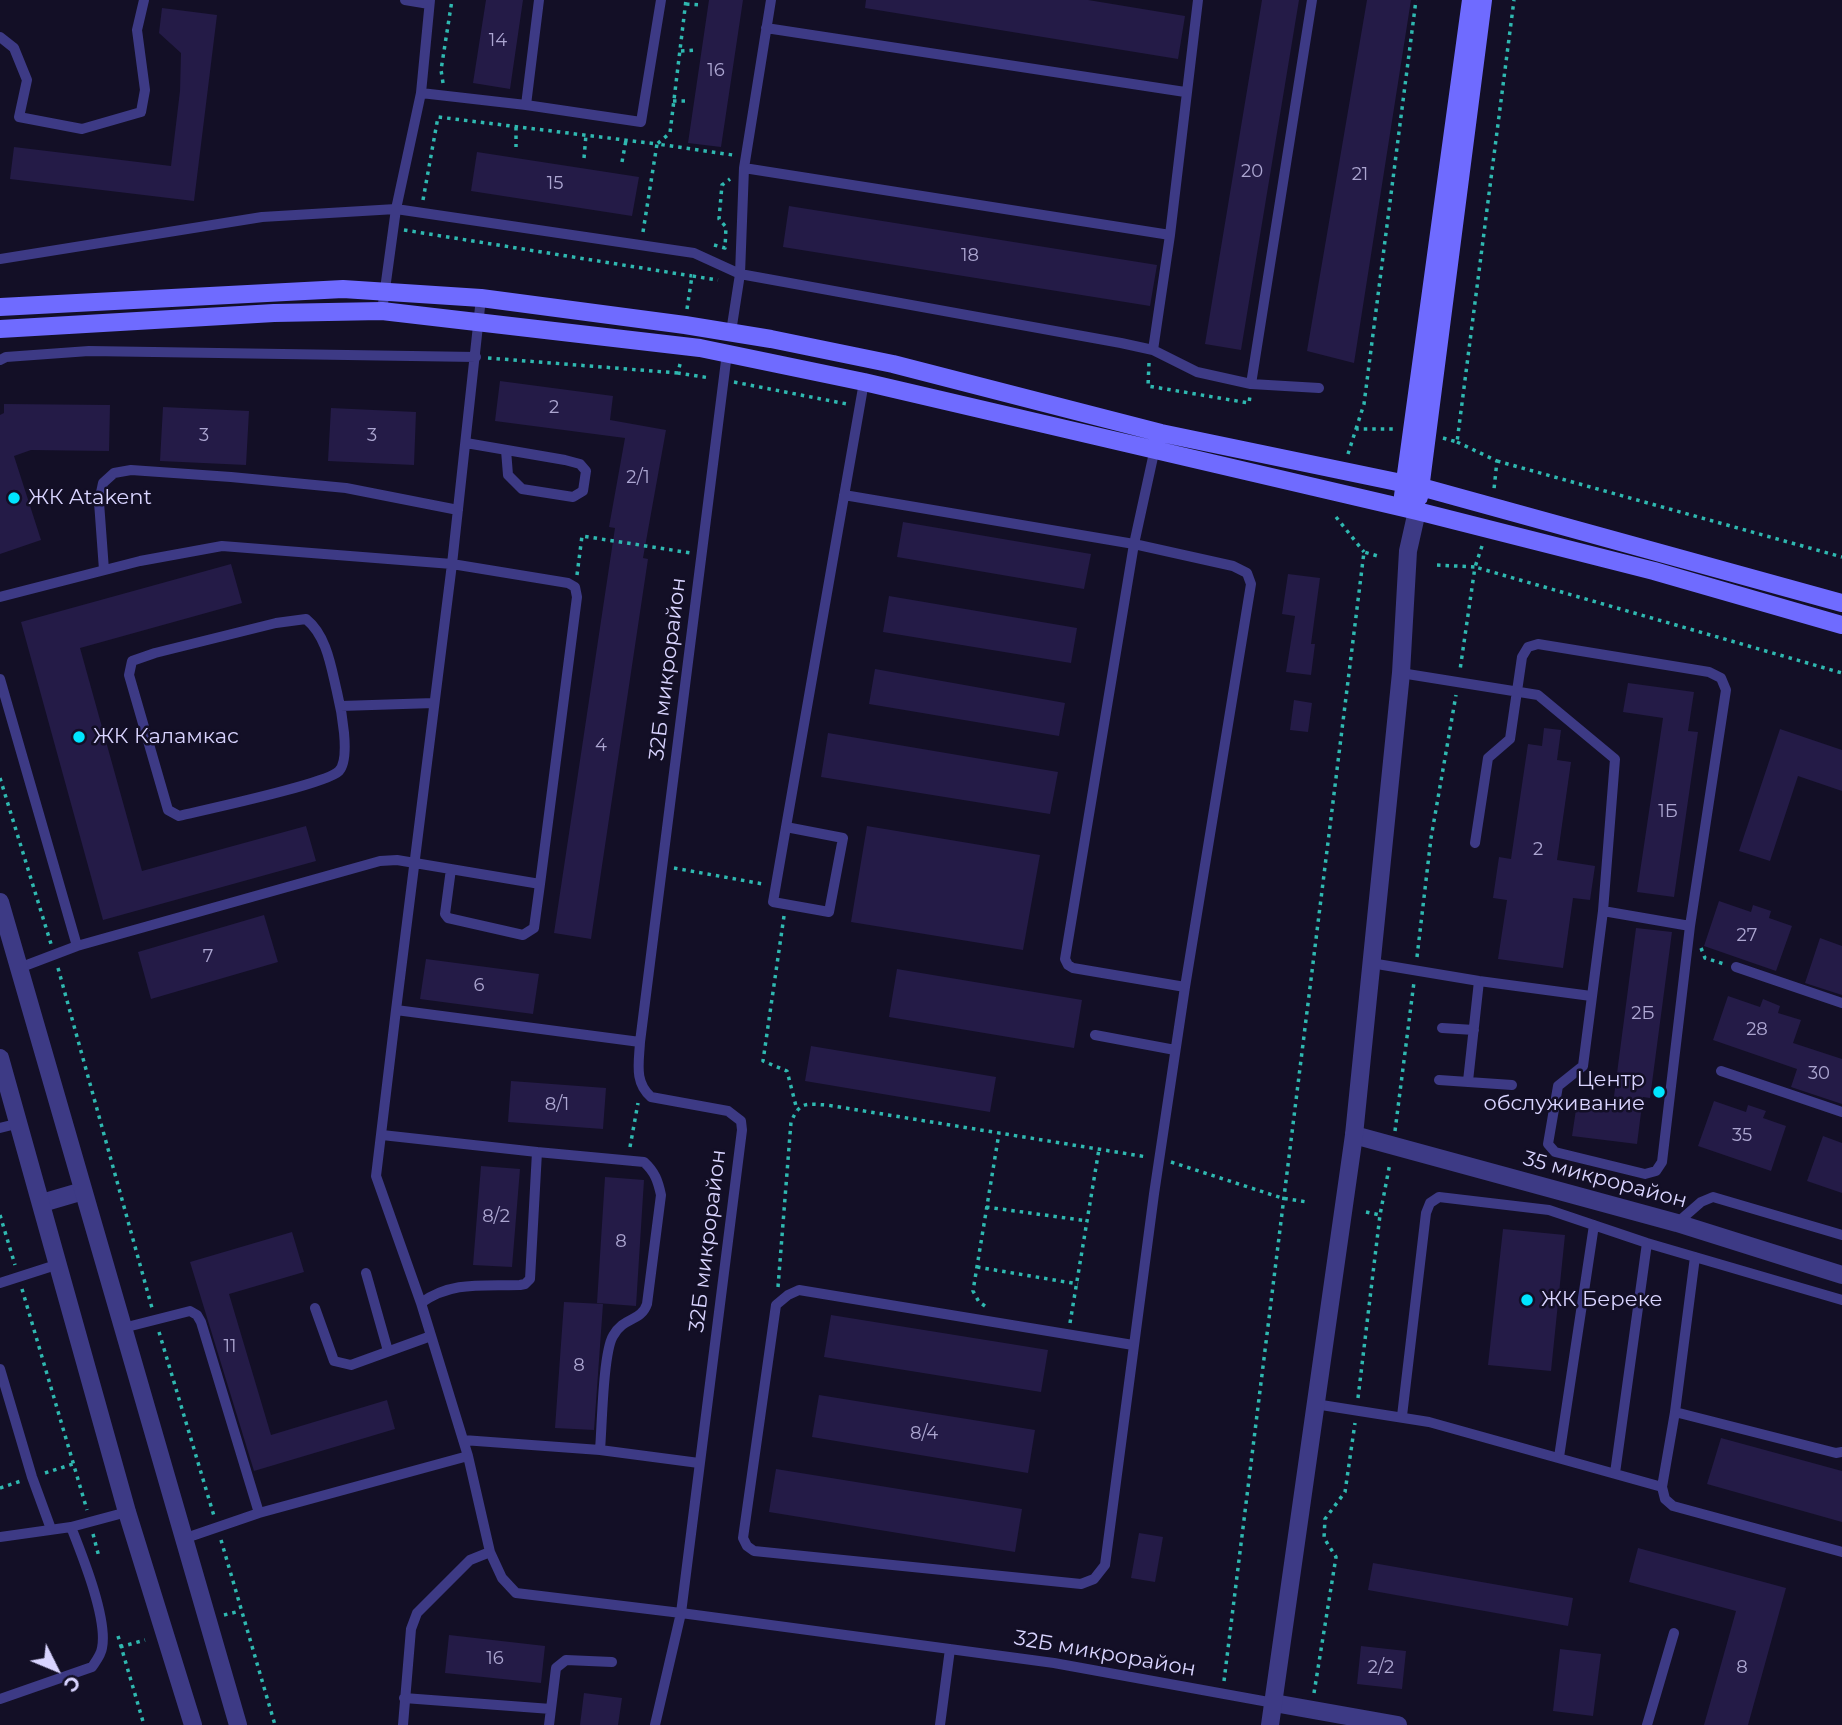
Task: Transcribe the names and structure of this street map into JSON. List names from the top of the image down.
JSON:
{
  "streets": {
    "street": ["35 микрорайон"],
    "lane": ["32Б микрорайон"]
  },
  "places": [
    "ЖК Atakent",
    "ЖК Каламкас",
    "Центр обслуживание",
    "ЖК Береке"
  ],
  "house_numbers": [
    "14",
    "16",
    "20",
    "21",
    "15",
    "18",
    "2",
    "3",
    "3",
    "2/1",
    "4",
    "1Б",
    "2",
    "27",
    "7",
    "6",
    "2Б",
    "28",
    "30",
    "8/1",
    "35",
    "8/2",
    "8",
    "11",
    "8",
    "8/4",
    "16",
    "2/2",
    "8"
  ],
  "north": "bottom right"
}
